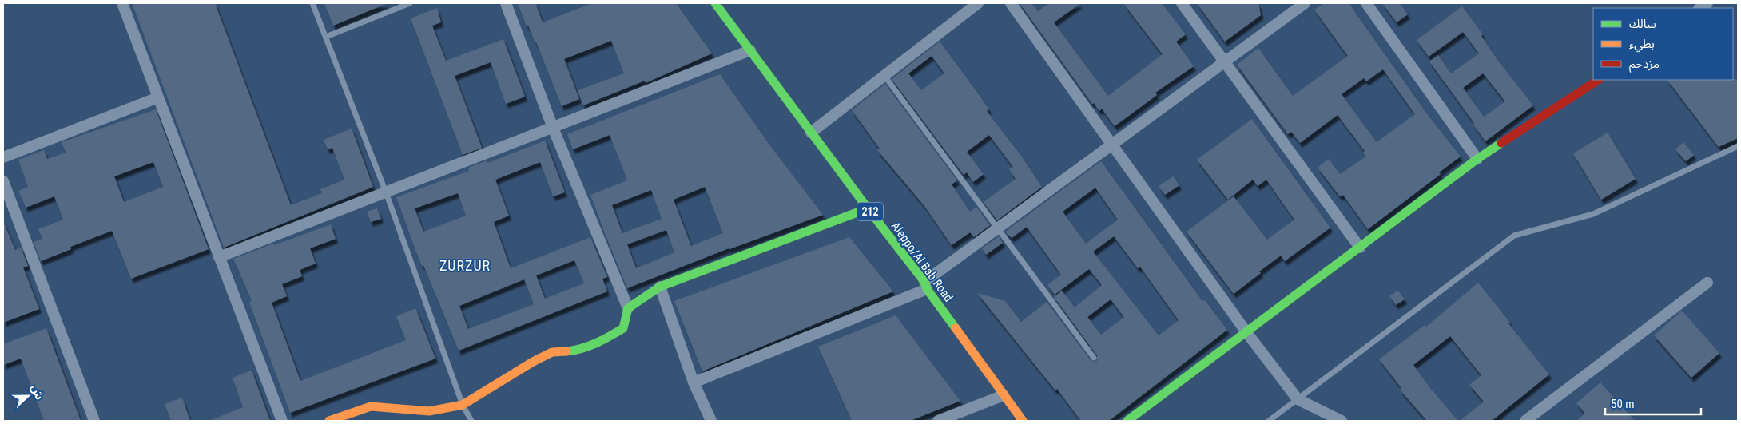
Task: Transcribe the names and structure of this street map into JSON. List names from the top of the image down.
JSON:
{
  "streets": {
    "street": ["212", "Aleppo/Al Bab Road"]
  },
  "districts": ["ZURZUR"],
  "legend": ["سالك", "بطيء", "مزدحم"],
  "scale_bar": "50 m",
  "north": "right"
}
